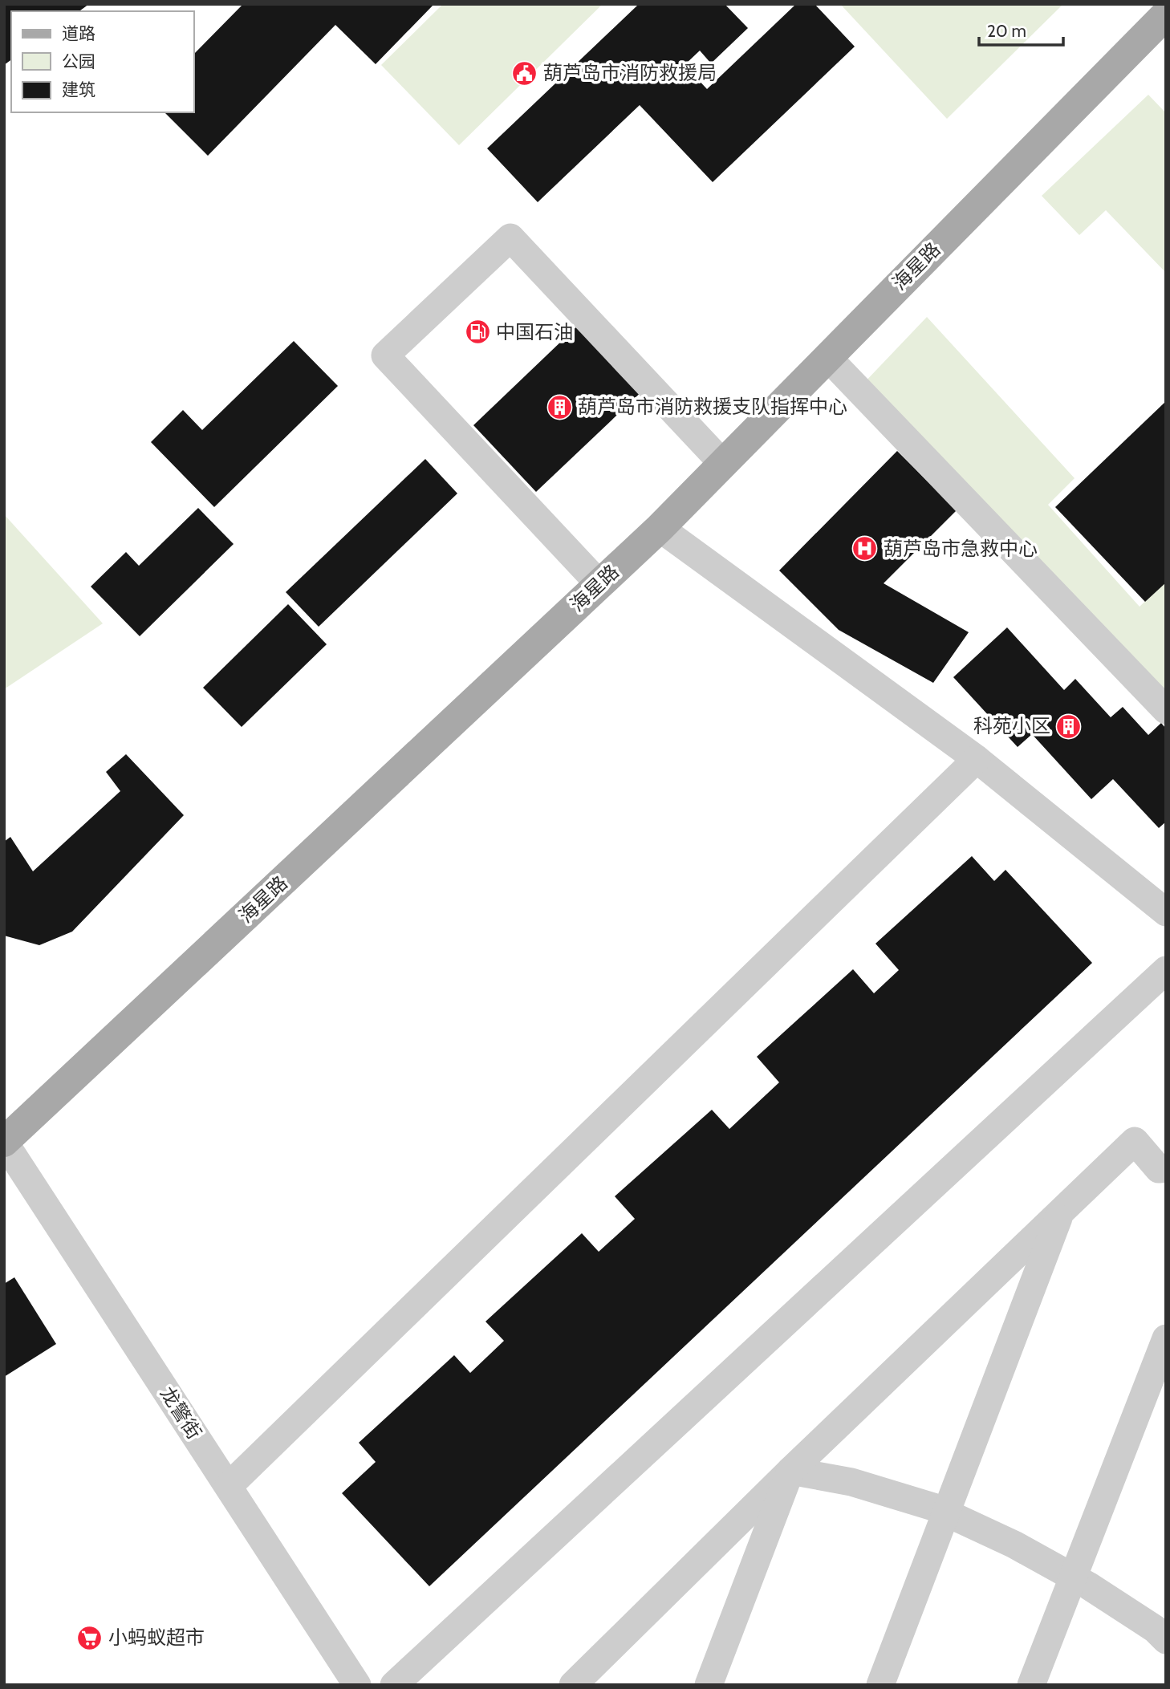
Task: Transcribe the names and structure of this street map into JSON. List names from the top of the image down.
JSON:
{
  "streets": {
    "main road": ["海星路"],
    "street": ["龙警街"]
  },
  "crossings": [
    ["海星路", "龙警街"]
  ],
  "places": {
    "public building": ["葫芦岛市消防救援局"],
    "fuel station": ["中国石油"],
    "building": ["葫芦岛市消防救援支队指挥中心", "科苑小区"],
    "hospital": ["葫芦岛市急救中心"],
    "supermarket": ["小蚂蚁超市"]
  },
  "legend": ["道路", "公园", "建筑"],
  "scale_bar": "20 m"
}
